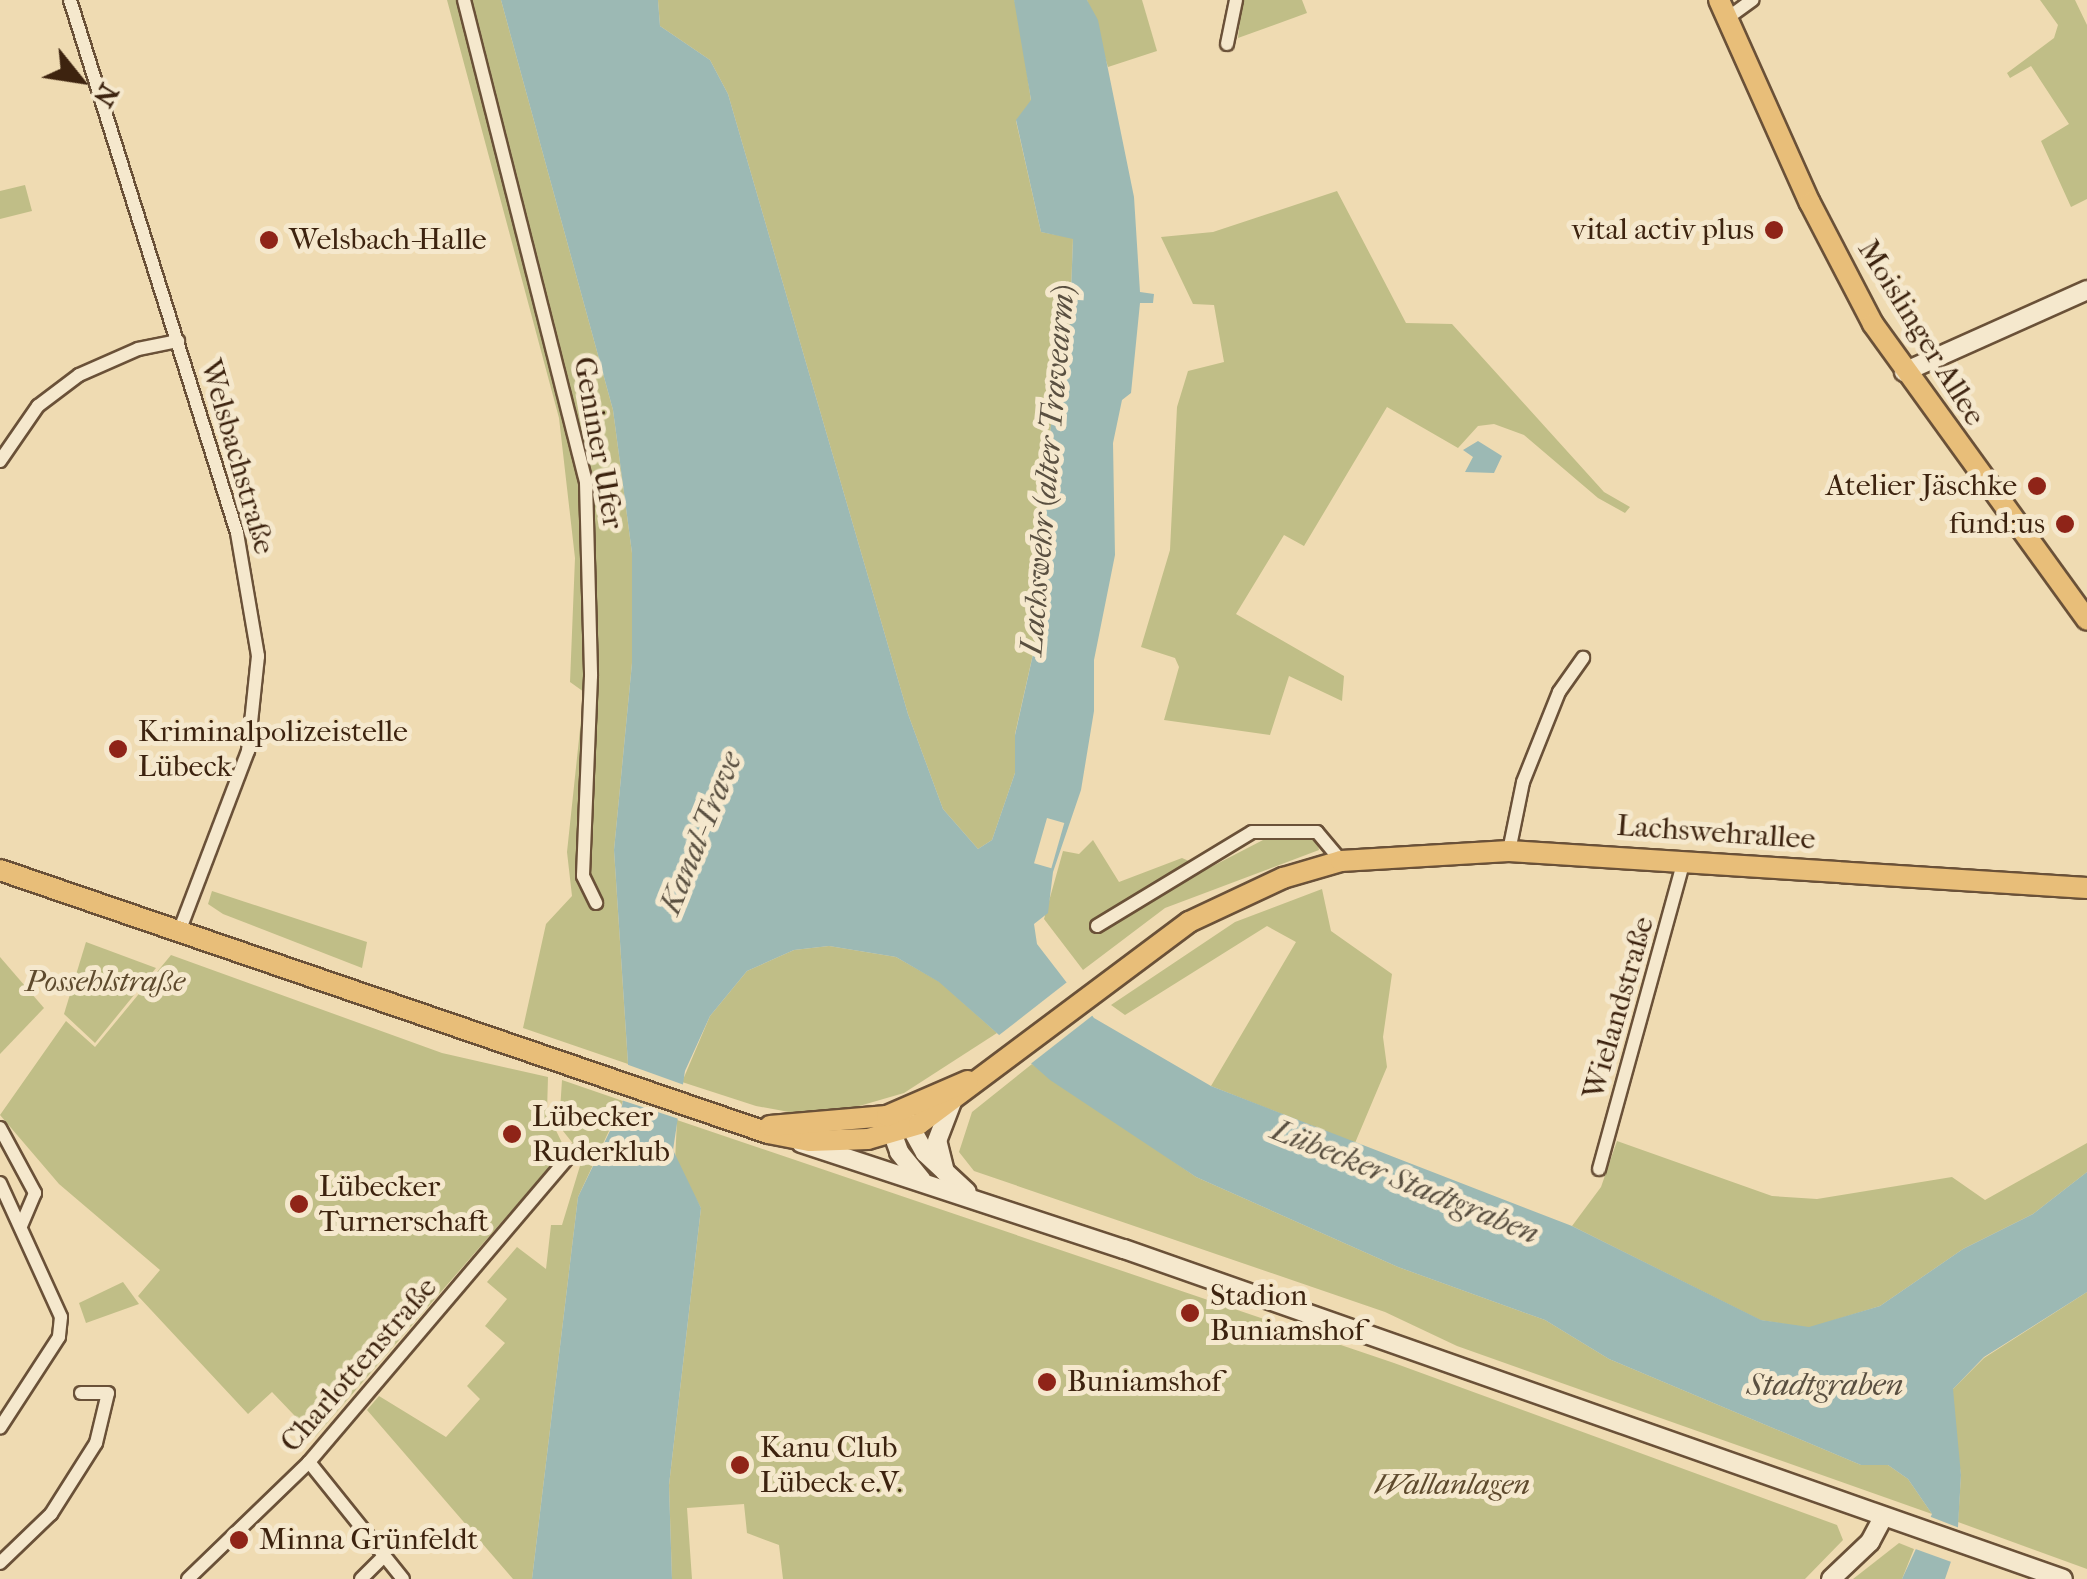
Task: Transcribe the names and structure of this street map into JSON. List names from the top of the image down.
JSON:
{
  "streets": {
    "main road": ["Moislinger Allee", "Lachswehrallee"],
    "street": [
      "Geniner Ufer",
      "Welsbachstraße",
      "Wielandstraße",
      "Charlottenstraße"
    ]
  },
  "crossings": [
    ["Lachswehrallee", "Wielandstraße"]
  ],
  "water": [
    "Lachswehr (alter Travearm)",
    "Kanal-Trave",
    "Lübecker Stadtgraben",
    "Stadtgraben"
  ],
  "parks": ["Possehlstraße", "Wallanlagen"],
  "places": [
    "vital activ plus",
    "Welsbach-Halle",
    "Atelier Jäschke",
    "fund:us",
    "Kriminalpolizeistelle Lübeck",
    "Lübecker Ruderklub",
    "Lübecker Turnerschaft",
    "Stadion Buniamshof",
    "Buniamshof",
    "Kanu Club Lübeck e.V.",
    "Minna Grünfeldt"
  ],
  "north": "bottom right"
}
